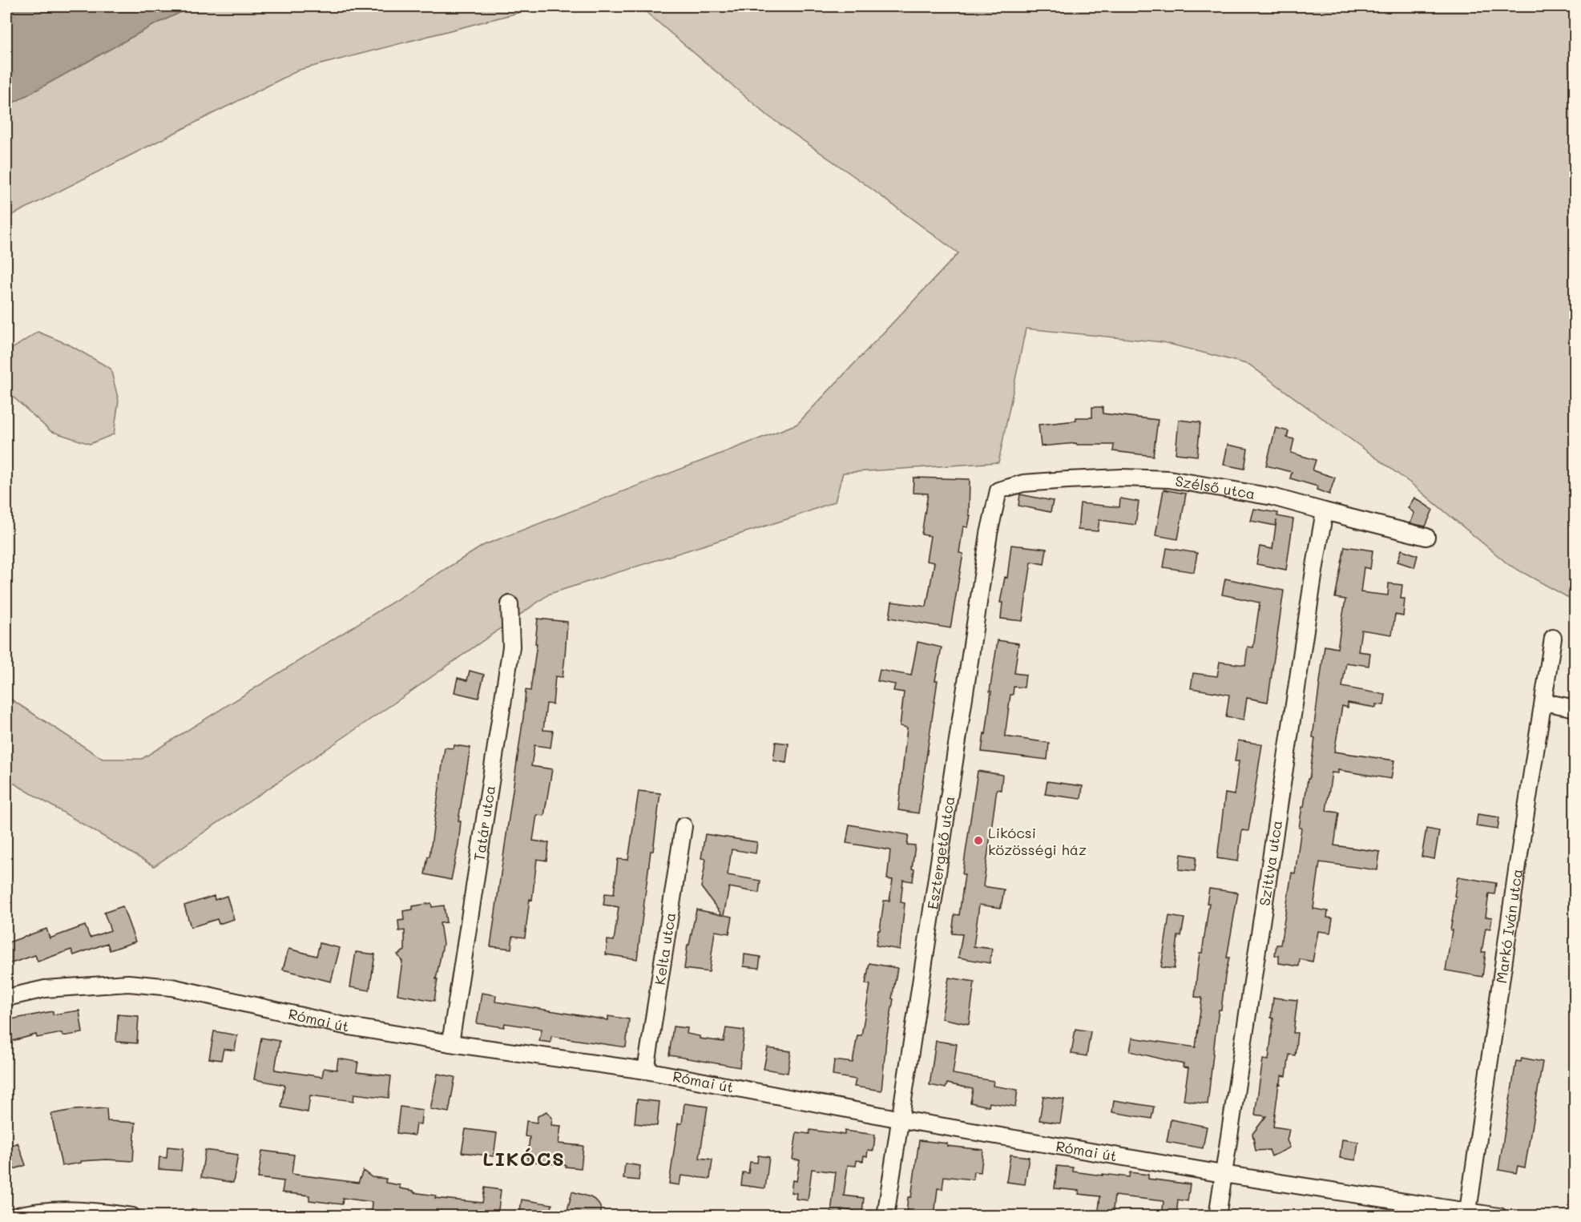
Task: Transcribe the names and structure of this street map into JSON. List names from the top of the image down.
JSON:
{
  "streets": {
    "street": [
      "Szélső utca",
      "Tatár utca",
      "Esztergető utca",
      "Szittya utca",
      "Markó Iván utca",
      "Kelta utca",
      "Római út"
    ]
  },
  "crossings": [
    ["Szélső utca", "Esztergető utca"],
    ["Szélső utca", "Szittya utca"],
    ["Tatár utca", "Római út"],
    ["Esztergető utca", "Római út"],
    ["Szittya utca", "Római út"],
    ["Markó Iván utca", "Római út"],
    ["Kelta utca", "Római út"]
  ],
  "districts": ["LIKÓCS"],
  "places": ["Likócsi közösségi ház"]
}
